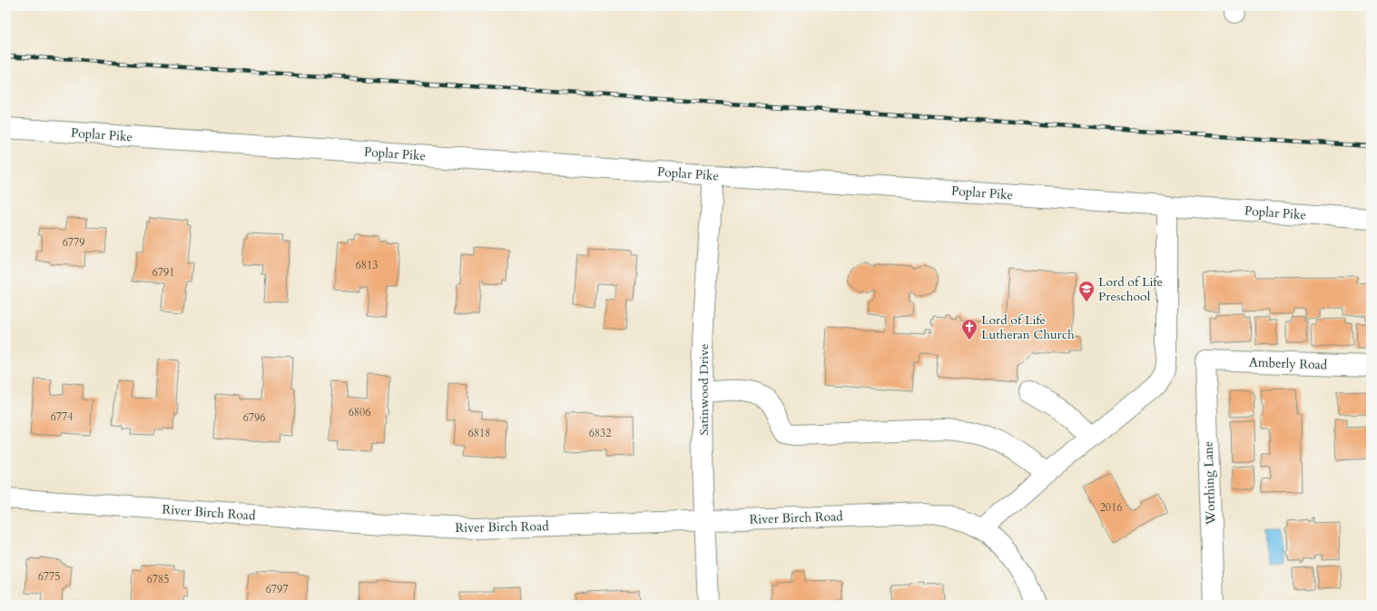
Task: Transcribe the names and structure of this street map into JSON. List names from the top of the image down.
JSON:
{
  "streets": {
    "street": [
      "Poplar Pike",
      "Amberly Road",
      "Satinwood Drive",
      "Worthing Lane",
      "River Birch Road"
    ]
  },
  "crossings": [
    ["Poplar Pike", "Satinwood Drive"],
    ["Amberly Road", "Worthing Lane"],
    ["Satinwood Drive", "River Birch Road"]
  ],
  "places": {
    "school or university": ["Lord of Life Preschool"],
    "church": ["Lord of Life Lutheran Church"]
  },
  "house_numbers": [
    "6779",
    "6813",
    "6791",
    "6806",
    "6774",
    "6796",
    "6818",
    "6832",
    "2016",
    "6775",
    "6785",
    "6797"
  ]
}
